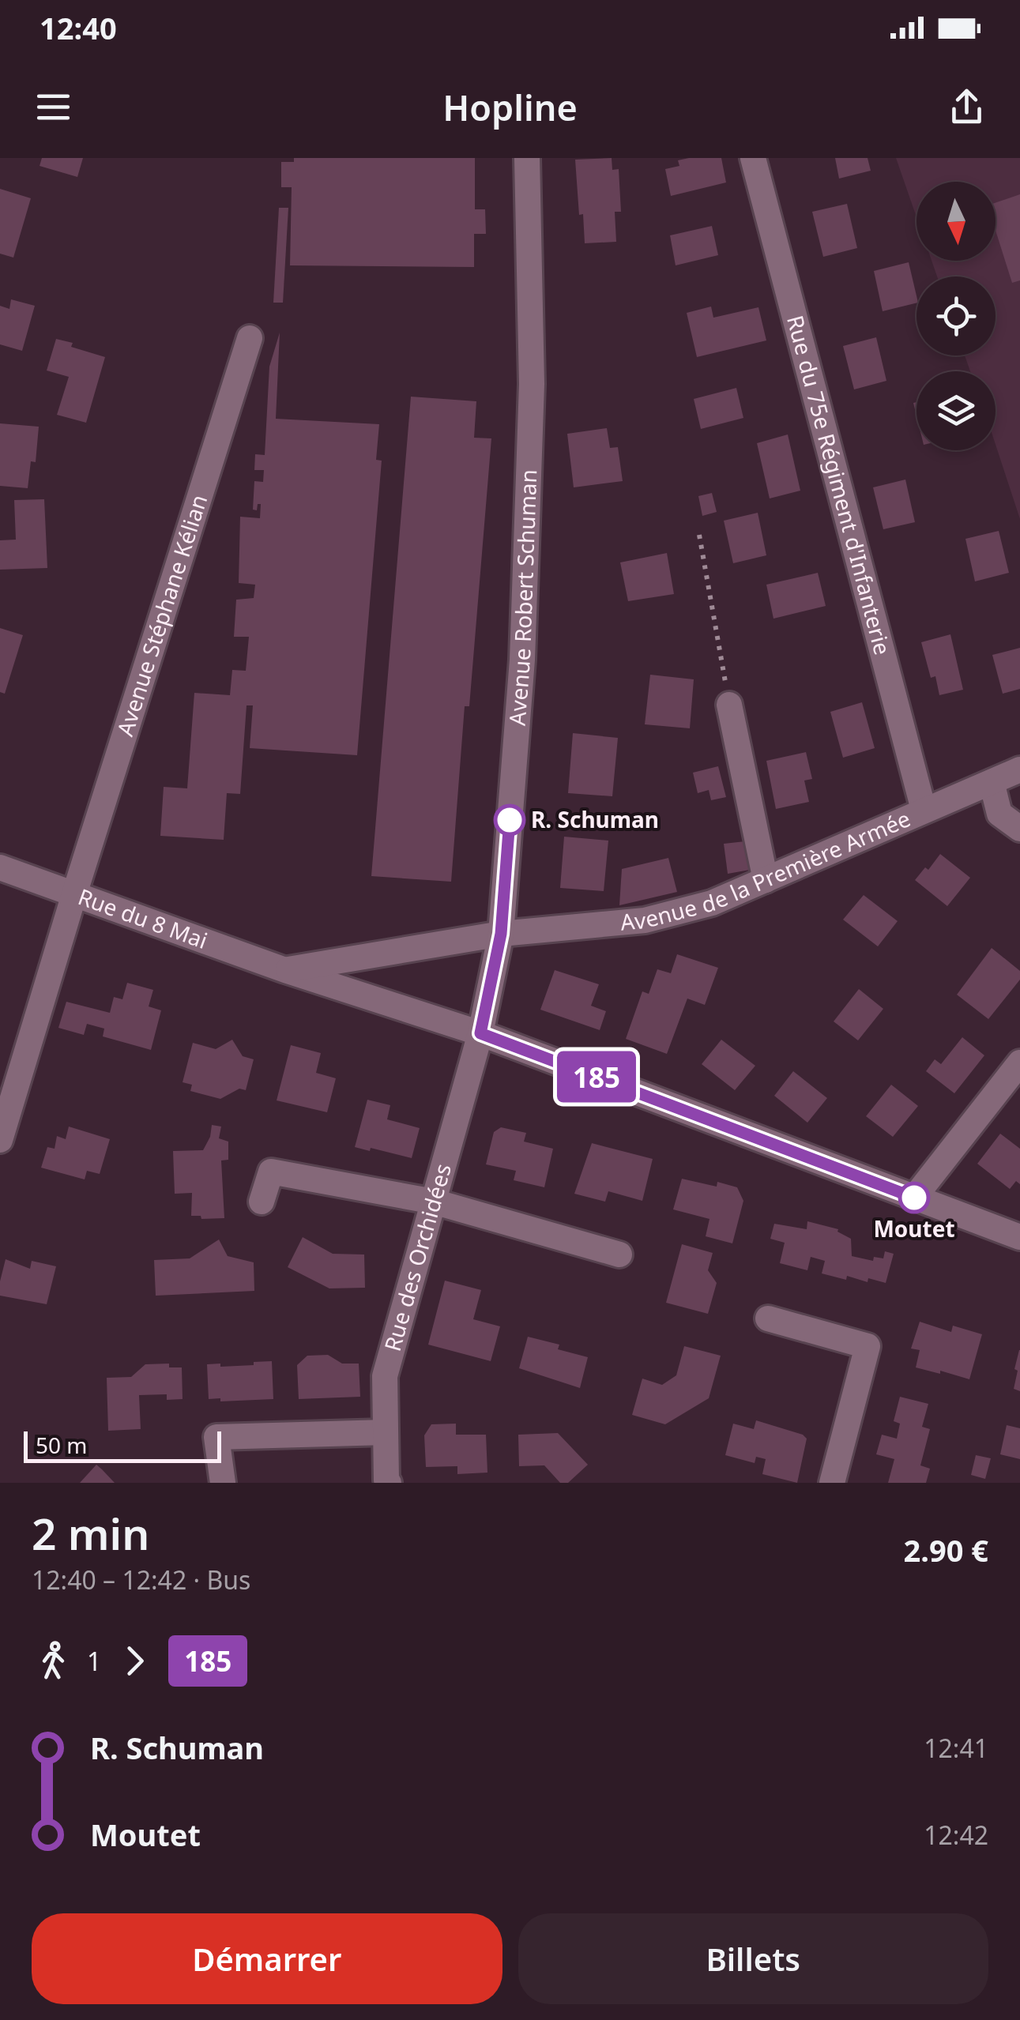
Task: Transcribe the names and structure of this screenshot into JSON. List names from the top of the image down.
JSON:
{
  "streets": {
    "street": [
      "Rue du 75e Régiment d'Infanterie",
      "Avenue Robert Schuman",
      "Avenue Stéphane Kélian",
      "Avenue de la Première Armée",
      "Rue du 8 Mai",
      "Rue des Orchidées"
    ]
  },
  "crossings": [
    ["Rue du 75e Régiment d'Infanterie", "Avenue de la Première Armée"],
    ["Avenue Robert Schuman", "Avenue de la Première Armée"],
    ["Avenue Robert Schuman", "Rue du 8 Mai"],
    ["Avenue Robert Schuman", "Rue des Orchidées"],
    ["Avenue Stéphane Kélian", "Rue du 8 Mai"],
    ["Avenue de la Première Armée", "Rue du 8 Mai"],
    ["Rue du 8 Mai", "Rue des Orchidées"]
  ],
  "places": ["R. Schuman", "Moutet"],
  "lines": ["bus line 185"],
  "scale_bar": "50 m",
  "north": "bottom",
  "page": {
    "status": "12:40",
    "header": "Hopline",
    "on_map": "185",
    "scale": "50 m",
    "heading": ["2 min", "12:40 – 12:42 · Bus", "2.90 €"],
    "legs": ["1", "185"],
    "list": [
      {
        "name": "R. Schuman",
        "value": "12:41"
      },
      {
        "name": "Moutet",
        "value": "12:42"
      }
    ],
    "buttons": ["Démarrer", "Billets"]
  }
}
